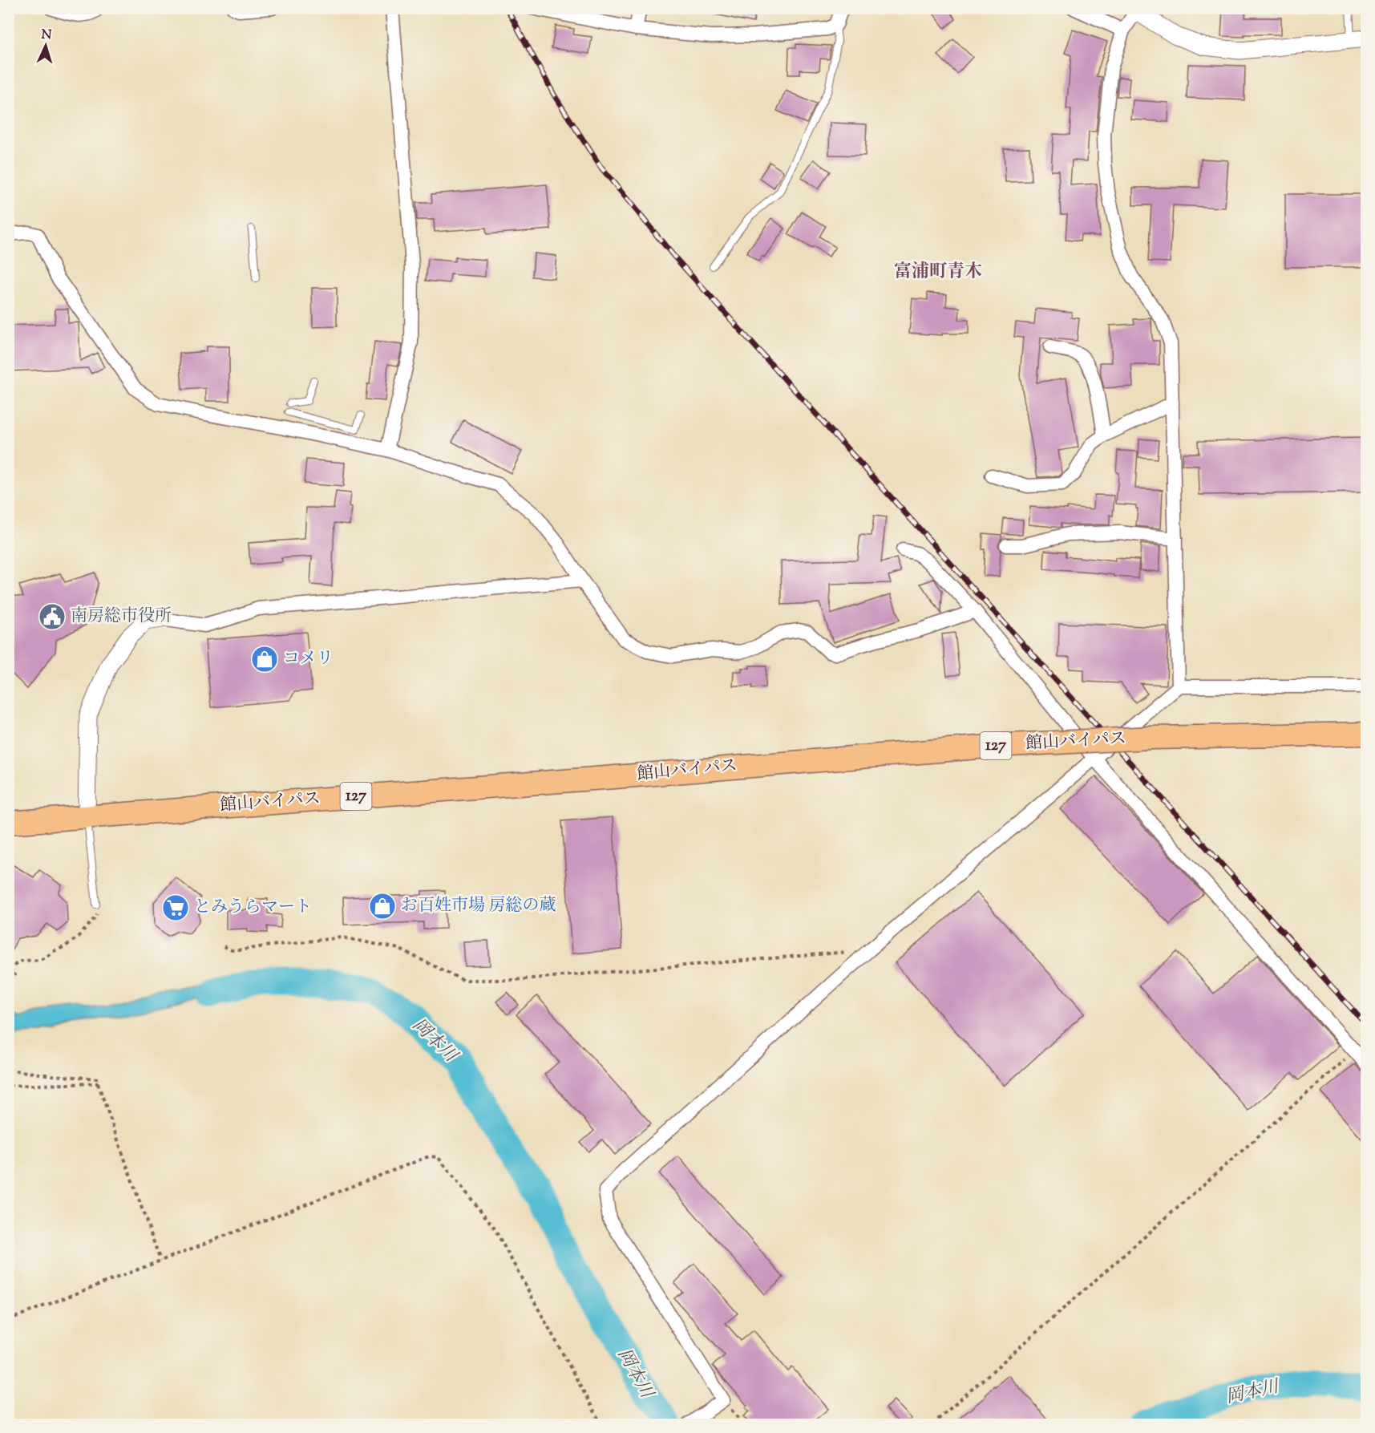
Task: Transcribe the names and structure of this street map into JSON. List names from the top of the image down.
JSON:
{
  "streets": {
    "highway": ["館山バイパス", "127"]
  },
  "districts": ["富浦町青木"],
  "water": ["岡本川"],
  "places": {
    "public building": ["南房総市役所"],
    "shop": ["コメリ", "お百姓市場 房総の蔵"],
    "supermarket": ["とみうらマート"]
  },
  "north": "top"
}
